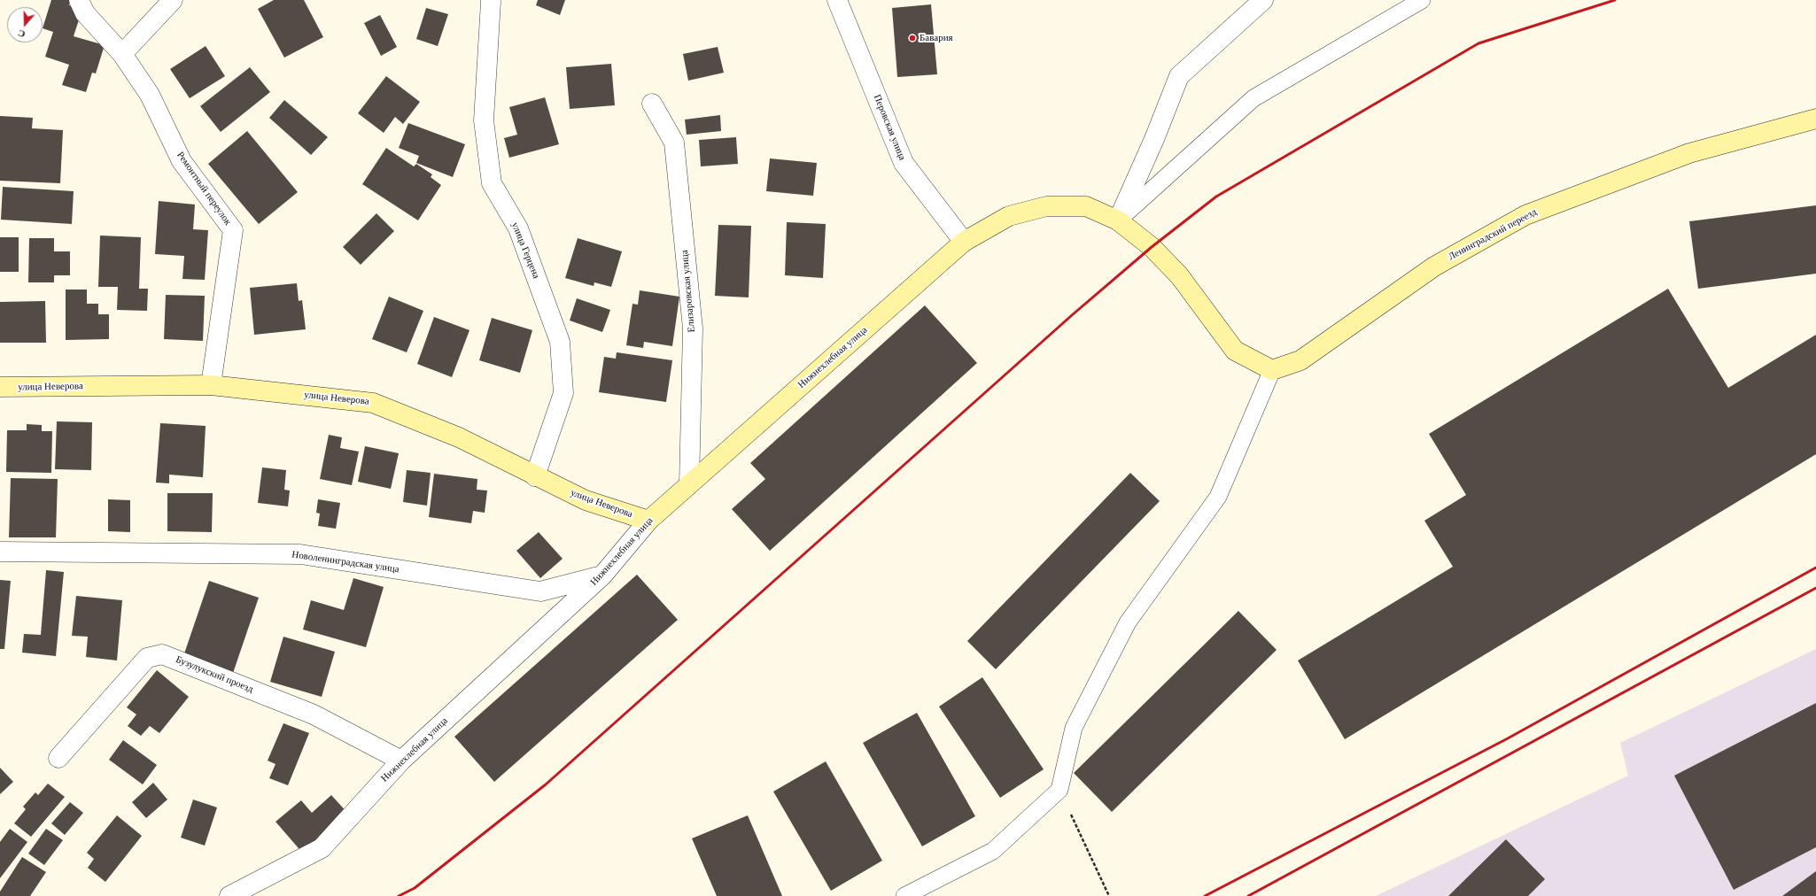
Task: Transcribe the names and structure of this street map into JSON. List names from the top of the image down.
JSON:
{
  "streets": {
    "street": [
      "Перовская улица",
      "Ремонтный переулок",
      "Ленинградский переезд",
      "улица Герцена",
      "Елизаровская улица",
      "Нижнехлебная улица",
      "улица Неверова",
      "Новоленинградская улица",
      "Бузулукский проезд"
    ]
  },
  "crossings": [
    ["Перовская улица", "Нижнехлебная улица"],
    ["Ремонтный переулок", "улица Неверова"],
    ["Ленинградский переезд", "Нижнехлебная улица"],
    ["улица Герцена", "улица Неверова"],
    ["Елизаровская улица", "Нижнехлебная улица"],
    ["Нижнехлебная улица", "улица Неверова"],
    ["Нижнехлебная улица", "Новоленинградская улица"],
    ["Нижнехлебная улица", "Бузулукский проезд"]
  ],
  "places": ["Бавария"],
  "north": "bottom"
}
